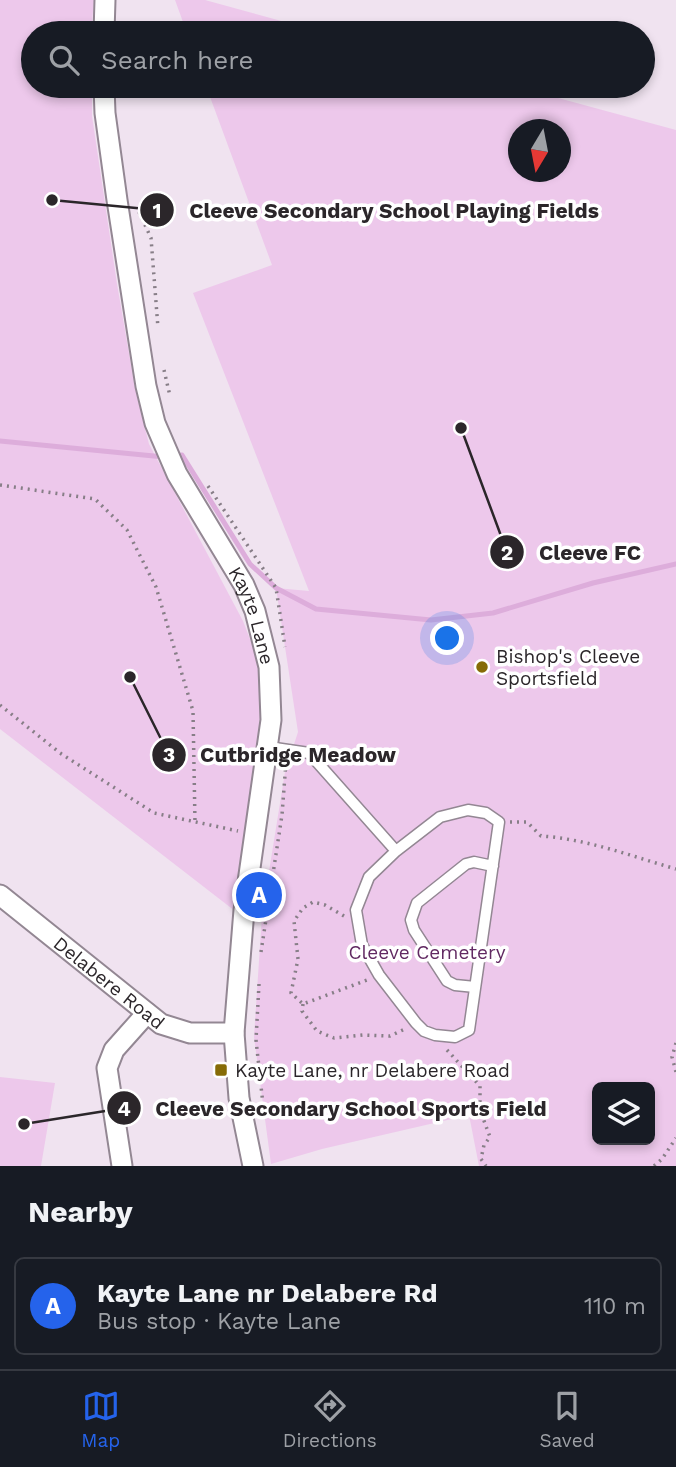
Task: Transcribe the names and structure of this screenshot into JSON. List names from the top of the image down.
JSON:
{
  "streets": {
    "street": ["Kayte Lane", "Delabere Road"]
  },
  "crossings": [
    ["Kayte Lane", "Delabere Road"]
  ],
  "parks": ["Cleeve Cemetery"],
  "places": {
    "other": [
      "Cleeve Secondary School Playing Fields",
      "Cleeve FC",
      "Bishop's Cleeve Sportsfield",
      "Cutbridge Meadow",
      "Cleeve Secondary School Sports Field"
    ],
    "transit": ["Kayte Lane, nr Delabere Road"]
  },
  "north": "bottom",
  "page": {
    "search": "Search here",
    "pins": "A",
    "heading": "Nearby",
    "list": [
      {
        "mark": "A",
        "name": "Kayte Lane nr Delabere Rd",
        "note": "Bus stop · Kayte Lane",
        "value": "110 m"
      }
    ],
    "nav": ["Map", "Directions", "Saved"]
  }
}
